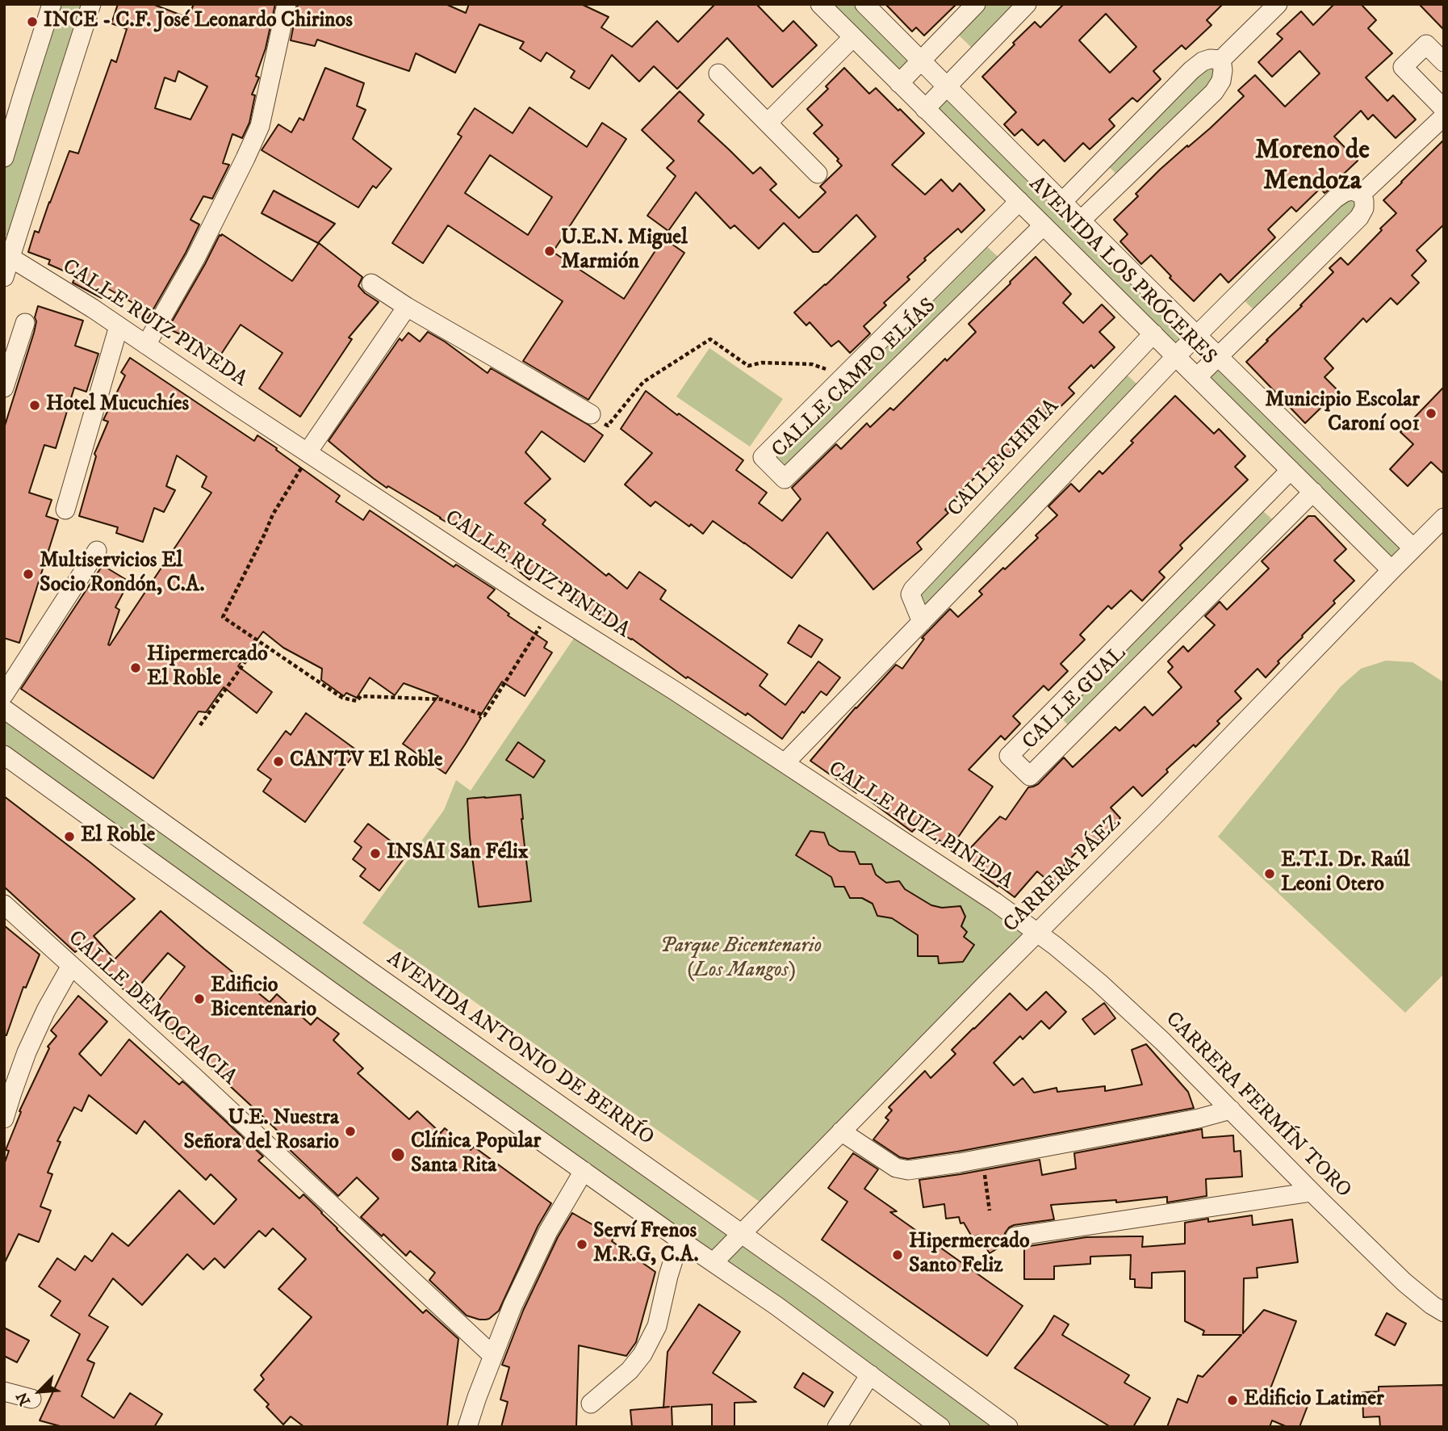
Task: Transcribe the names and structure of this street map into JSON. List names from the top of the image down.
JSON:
{
  "streets": {
    "street": [
      "AVENIDA LOS PRÓCERES",
      "CALLE RUIZ PINEDA",
      "CALLE CAMPO ELÍAS",
      "CALLE CHIPIA",
      "CALLE GUAL",
      "CARRERA PÁEZ",
      "CALLE DEMOCRACIA",
      "AVENIDA ANTONIO DE BERRÍO",
      "CARRERA FERMÍN TORO"
    ]
  },
  "crossings": [
    ["AVENIDA LOS PRÓCERES", "CALLE CAMPO ELÍAS"],
    ["AVENIDA LOS PRÓCERES", "CALLE CHIPIA"],
    ["AVENIDA LOS PRÓCERES", "CALLE GUAL"],
    ["AVENIDA LOS PRÓCERES", "CARRERA PÁEZ"],
    ["CALLE RUIZ PINEDA", "CARRERA PÁEZ"],
    ["CALLE RUIZ PINEDA", "CARRERA FERMÍN TORO"],
    ["CARRERA PÁEZ", "AVENIDA ANTONIO DE BERRÍO"],
    ["CARRERA PÁEZ", "CARRERA FERMÍN TORO"]
  ],
  "districts": ["Moreno de Mendoza"],
  "parks": ["Parque Bicentenario (Los Mangos)"],
  "places": [
    "INCE - C.F. José Leonardo Chirinos",
    "U.E.N. Miguel Marmión",
    "Hotel Mucuchíes",
    "Municipio Escolar Caroní 001",
    "Multiservicios El Socio Rondón, C.A.",
    "Hipermercado El Roble",
    "CANTV El Roble",
    "El Roble",
    "INSAI San Félix",
    "E.T.I. Dr. Raúl Leoni Otero",
    "Edificio Bicentenario",
    "U.E. Nuestra Señora del Rosario",
    "Clínica Popular Santa Rita",
    "Serví Frenos M.R.G, C.A.",
    "Hipermercado Santo Feliz",
    "Edificio Latimer"
  ],
  "north": "bottom left"
}
